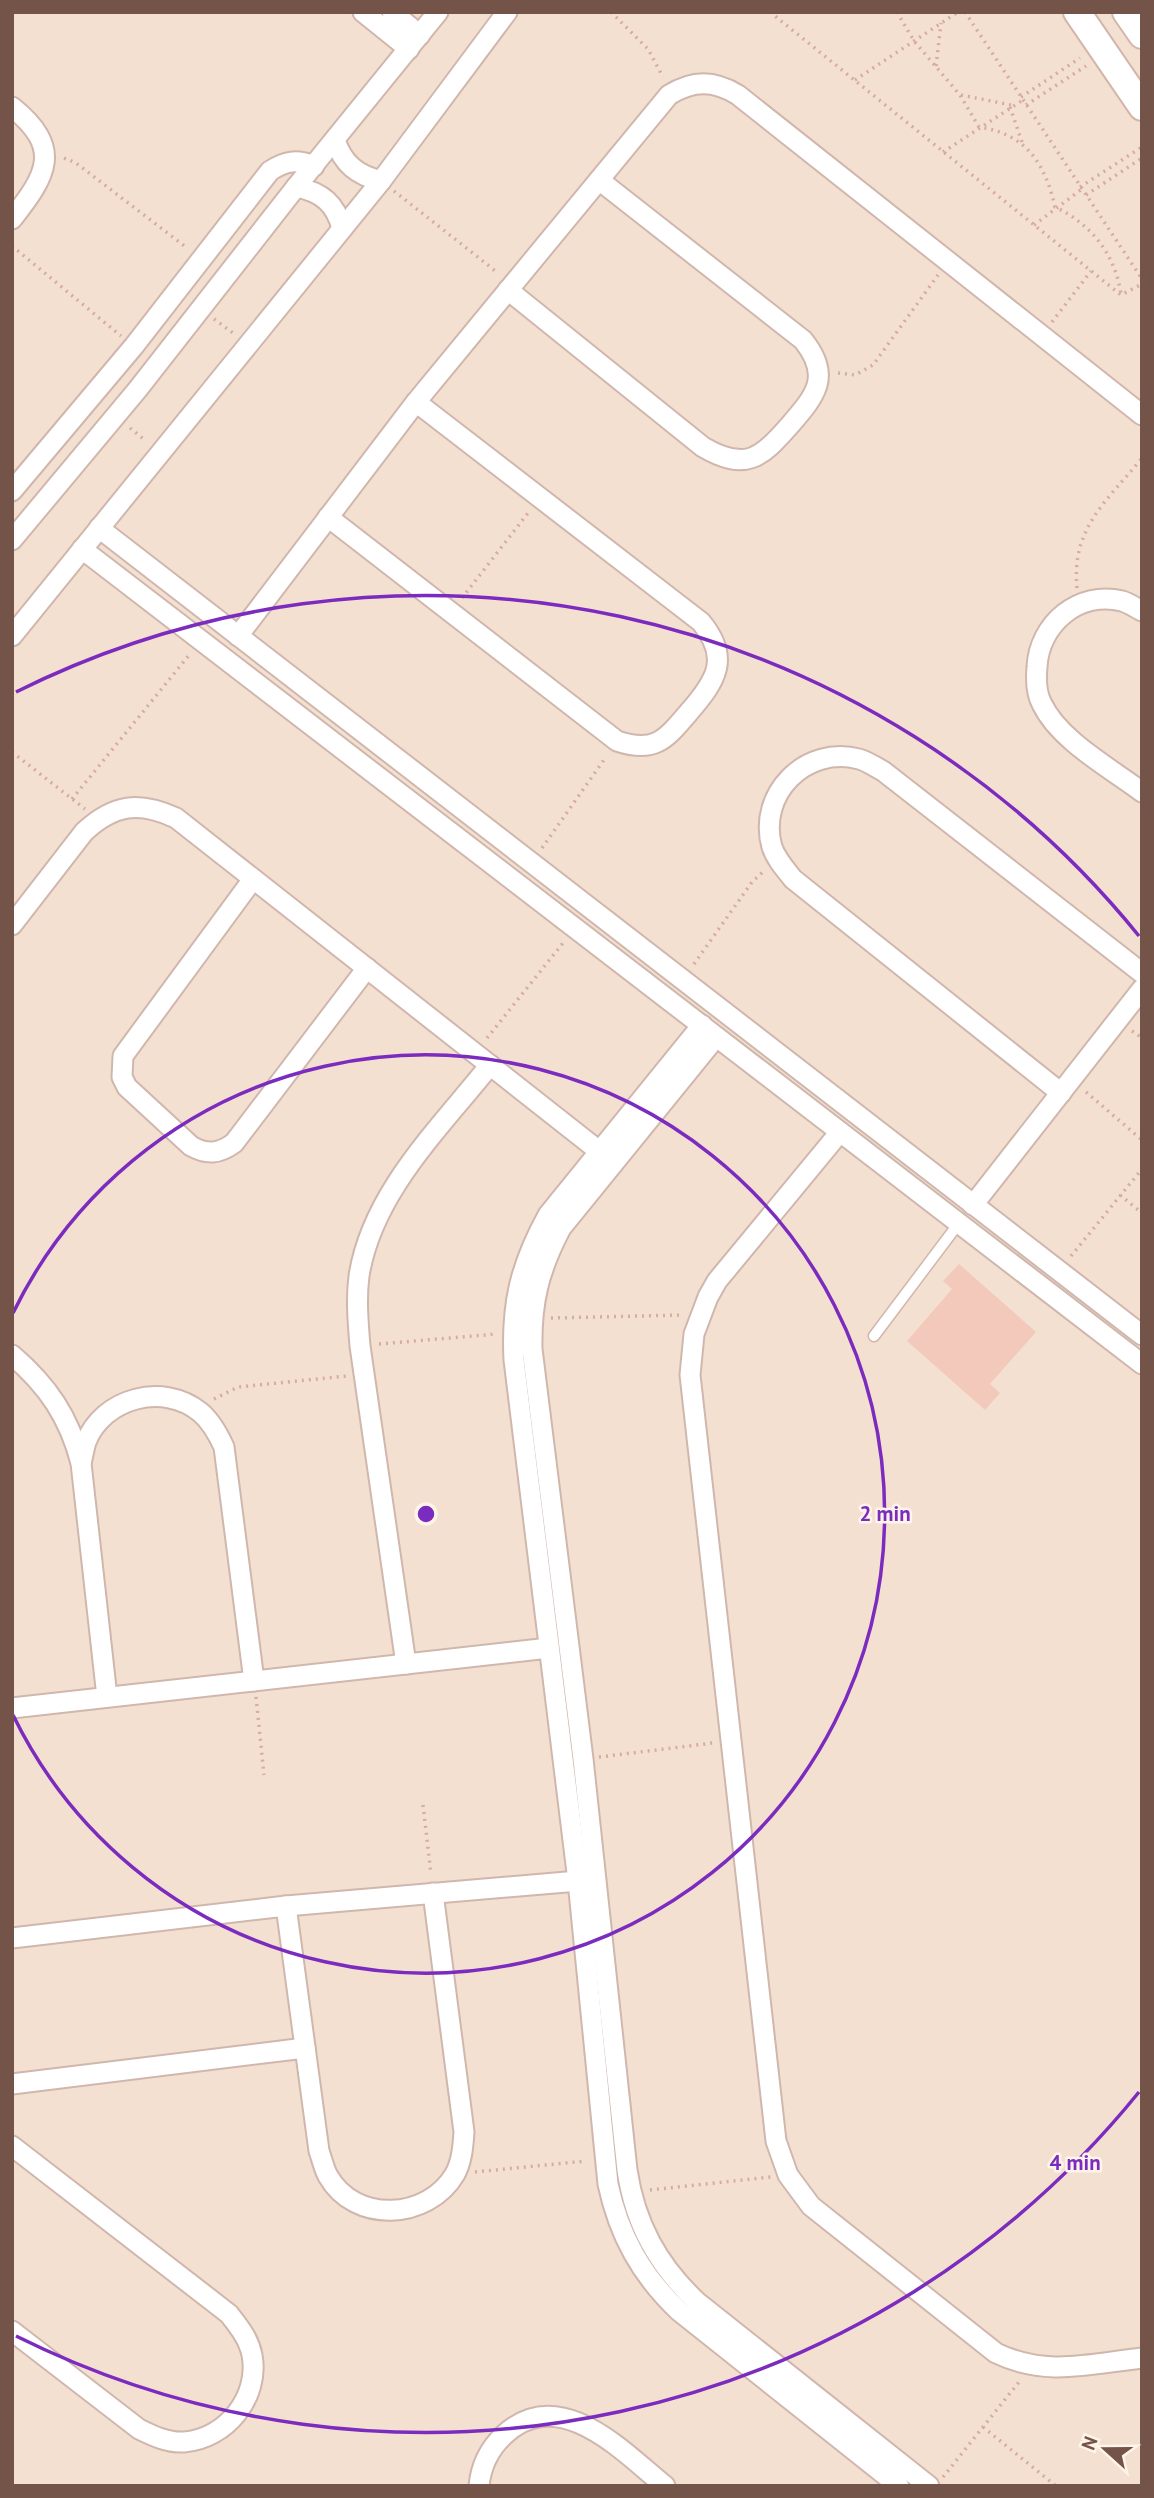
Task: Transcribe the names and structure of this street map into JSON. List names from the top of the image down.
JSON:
{
  "north": "left",
  "rings": ["2 min", "4 min"]
}
